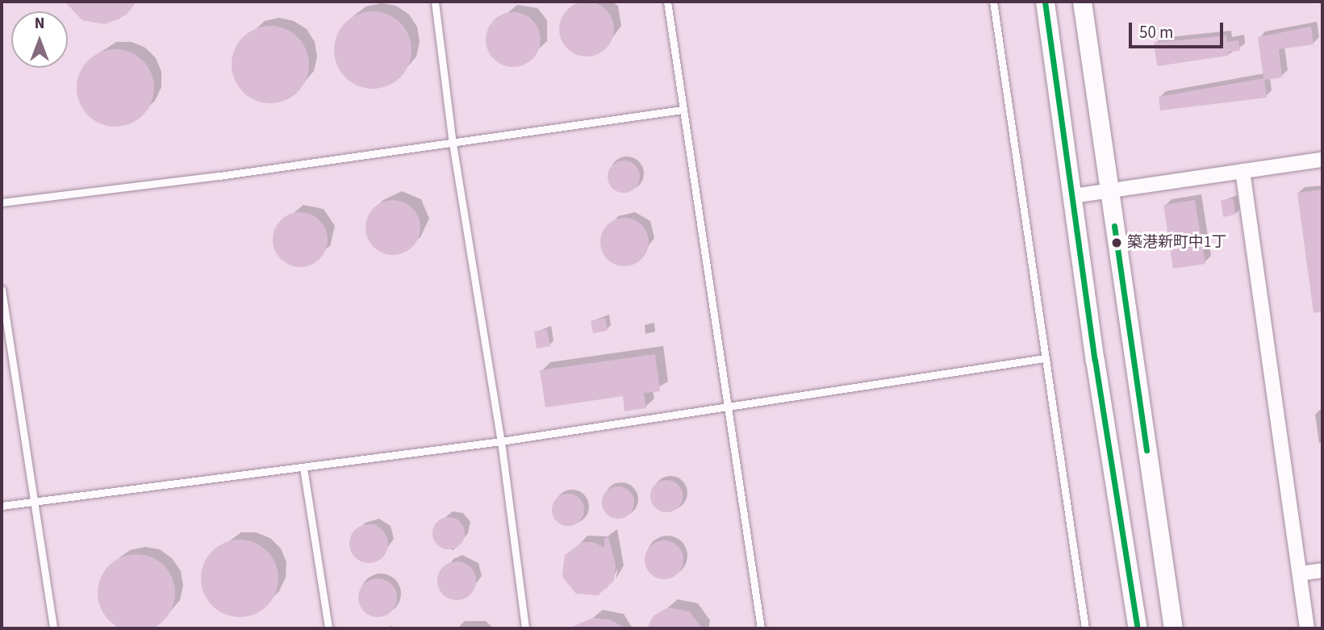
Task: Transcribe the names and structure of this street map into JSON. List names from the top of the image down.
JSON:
{
  "places": ["築港新町中1丁"],
  "scale_bar": "50 m",
  "north": "top"
}
